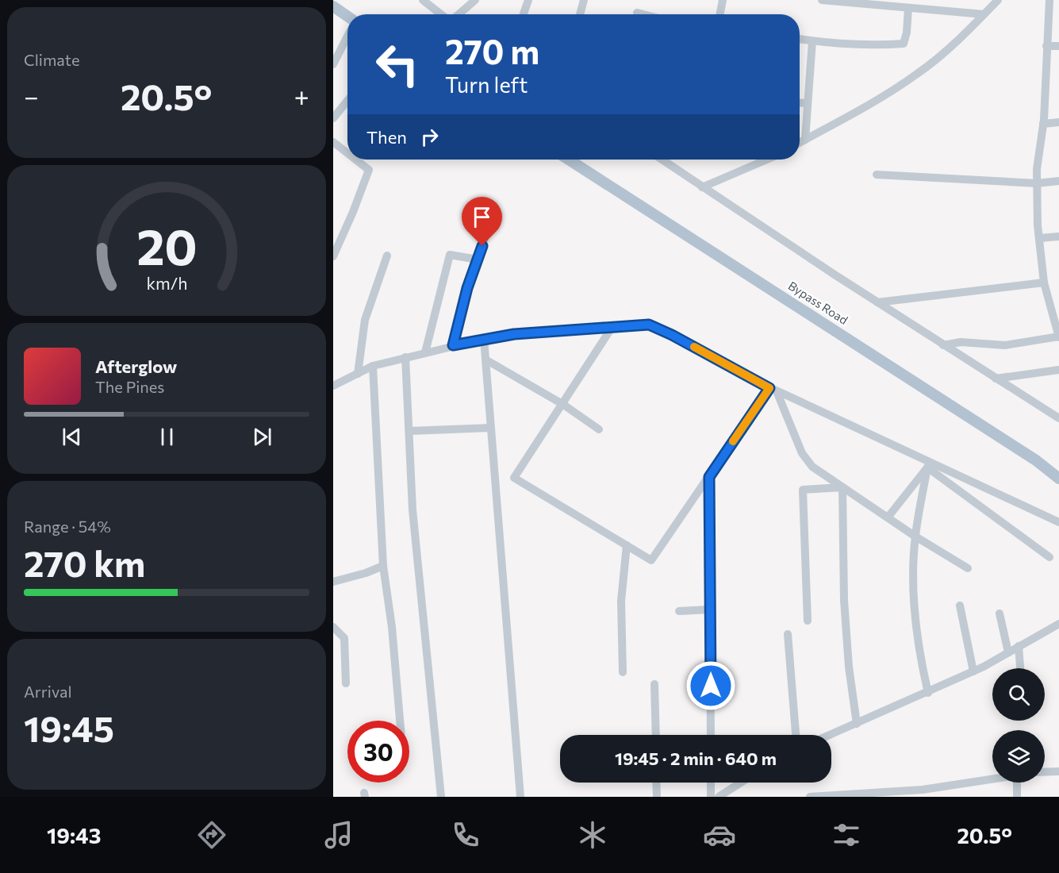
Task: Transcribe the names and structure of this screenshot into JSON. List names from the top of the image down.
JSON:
{
  "streets": {
    "main road": ["Bypass Road"]
  },
  "page": {
    "tile": [
      "Climate",
      ["Range · 54%", "270 km"],
      ["Arrival", "19:45"]
    ],
    "turn": ["270 m", "Turn left"],
    "heat": ["−", "20.5°", "+"],
    "then": "Then",
    "song": ["Afterglow", "The Pines"],
    "limit": "30",
    "trip": "19:45 · 2 min · 640 m",
    "tabs": ["19:43", "20.5°"],
    "gauge": ["20", "km/h"]
  }
}
